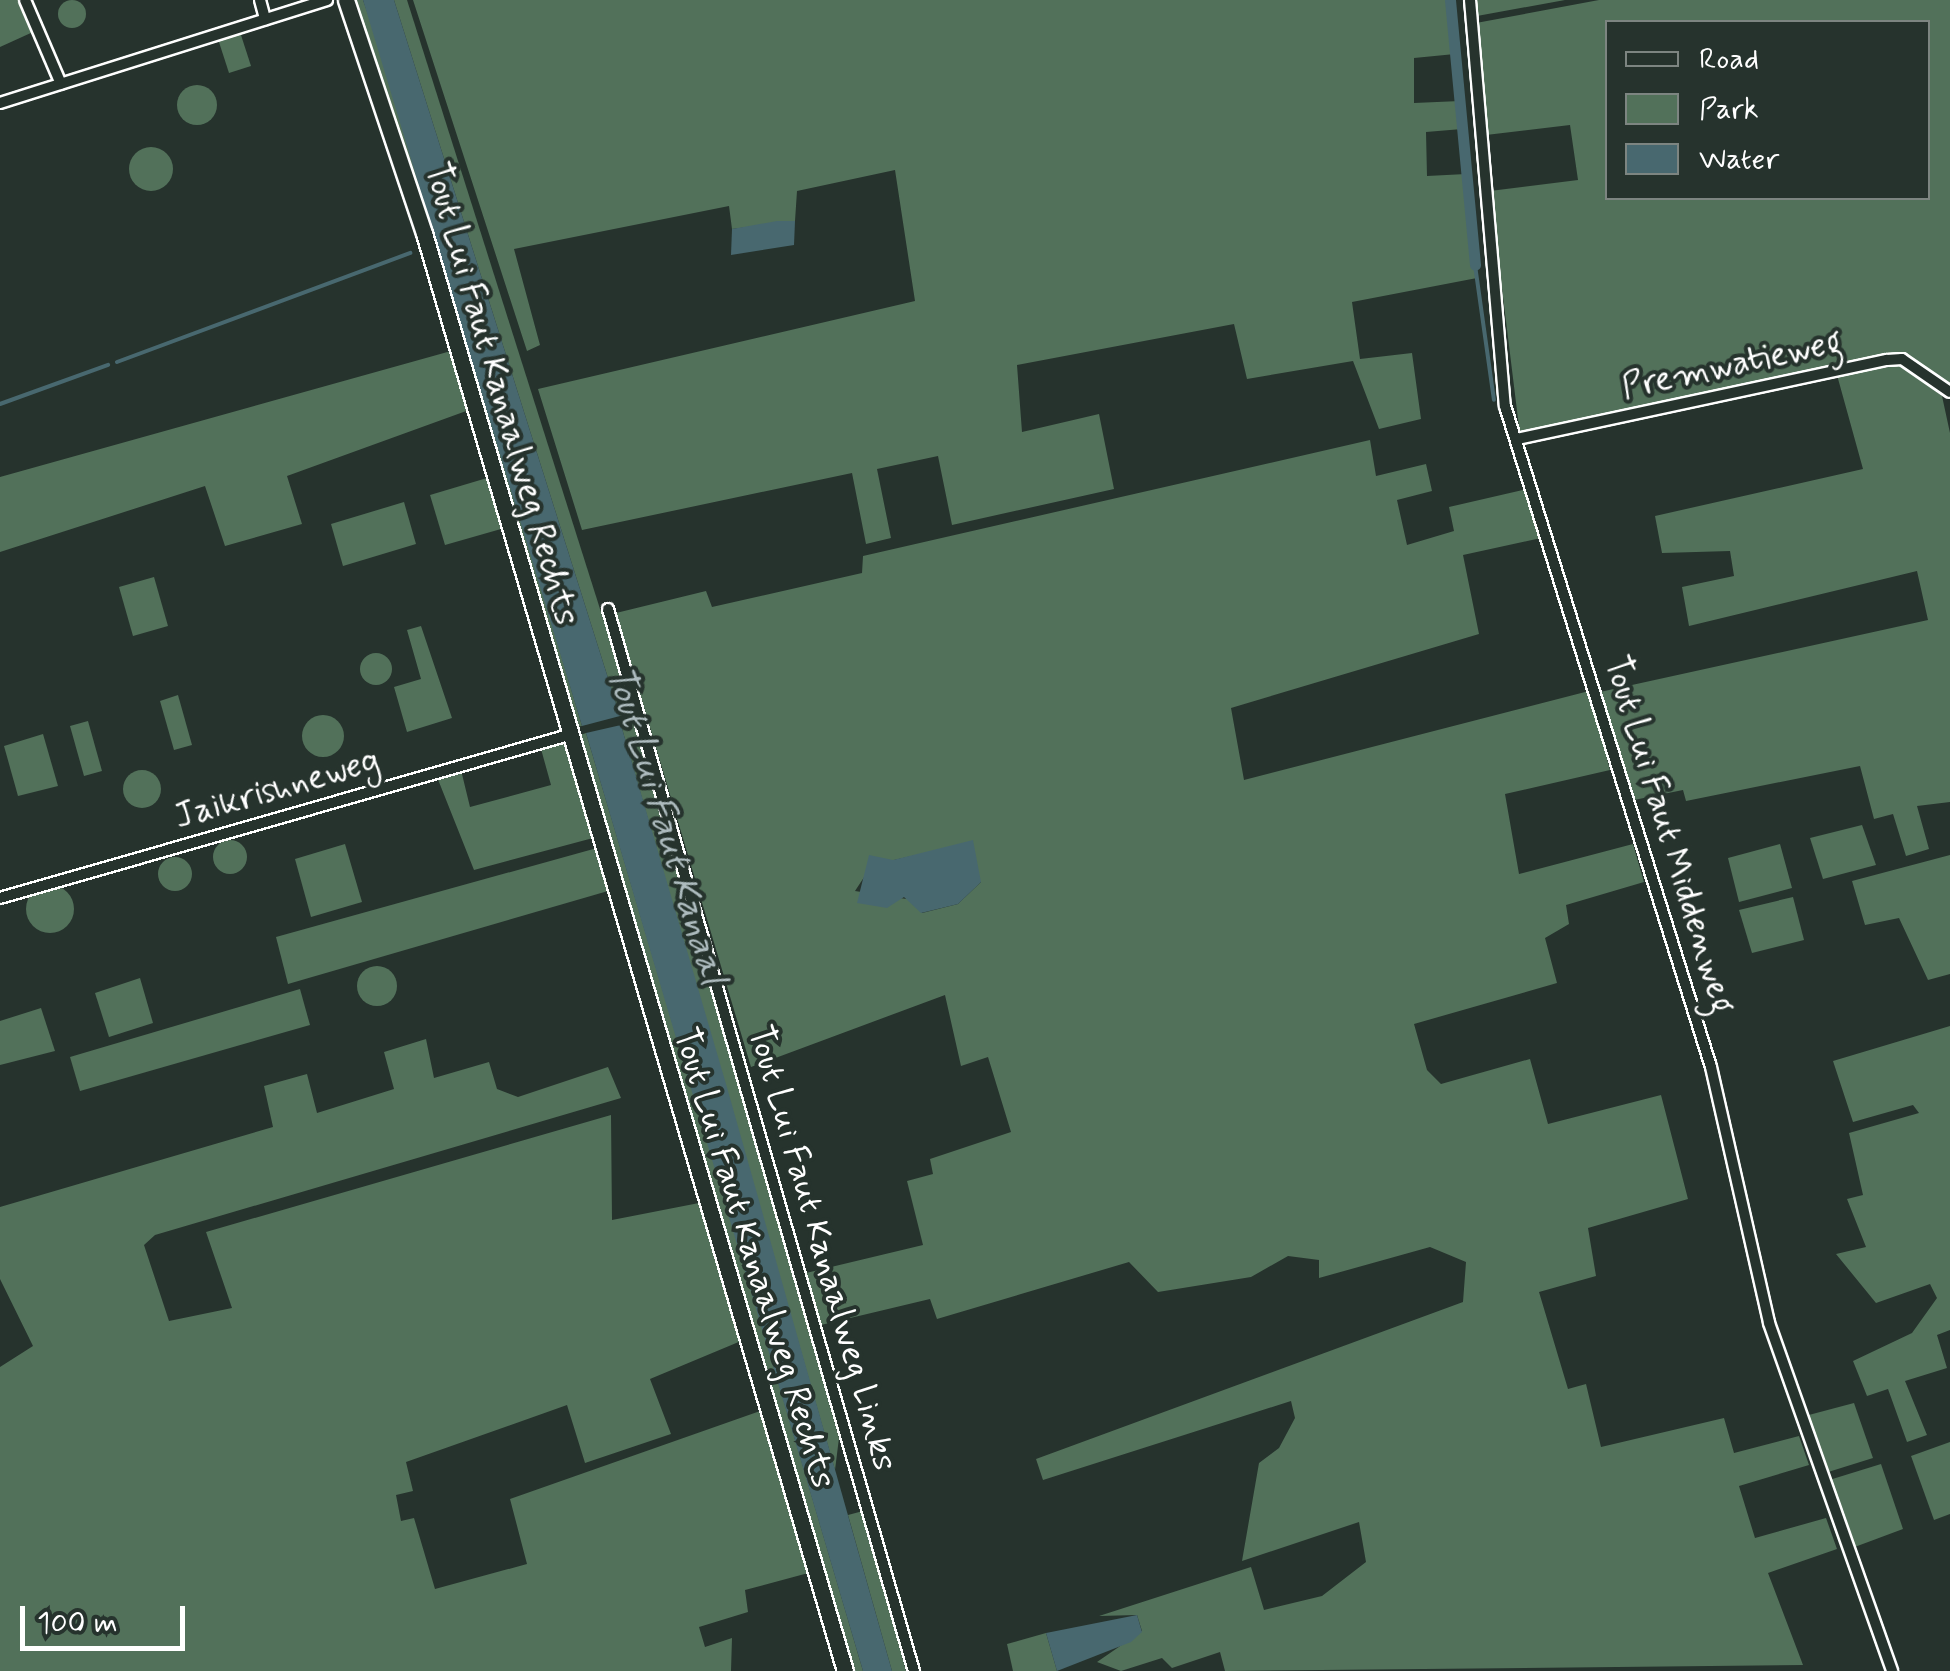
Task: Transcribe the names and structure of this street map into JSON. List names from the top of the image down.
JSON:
{
  "streets": {
    "street": [
      "Premwatieweg",
      "Tout Lui Faut Kanaalweg Rechts",
      "Jaikrishneweg",
      "Tout Lui Faut Middenweg",
      "Tout Lui Faut Kanaalweg Links"
    ]
  },
  "crossings": [
    ["Premwatieweg", "Tout Lui Faut Middenweg"],
    ["Tout Lui Faut Kanaalweg Rechts", "Jaikrishneweg"]
  ],
  "water": ["Tout Lui Faut Kanaal"],
  "legend": ["Road", "Park", "Water"],
  "scale_bar": "100 m"
}
